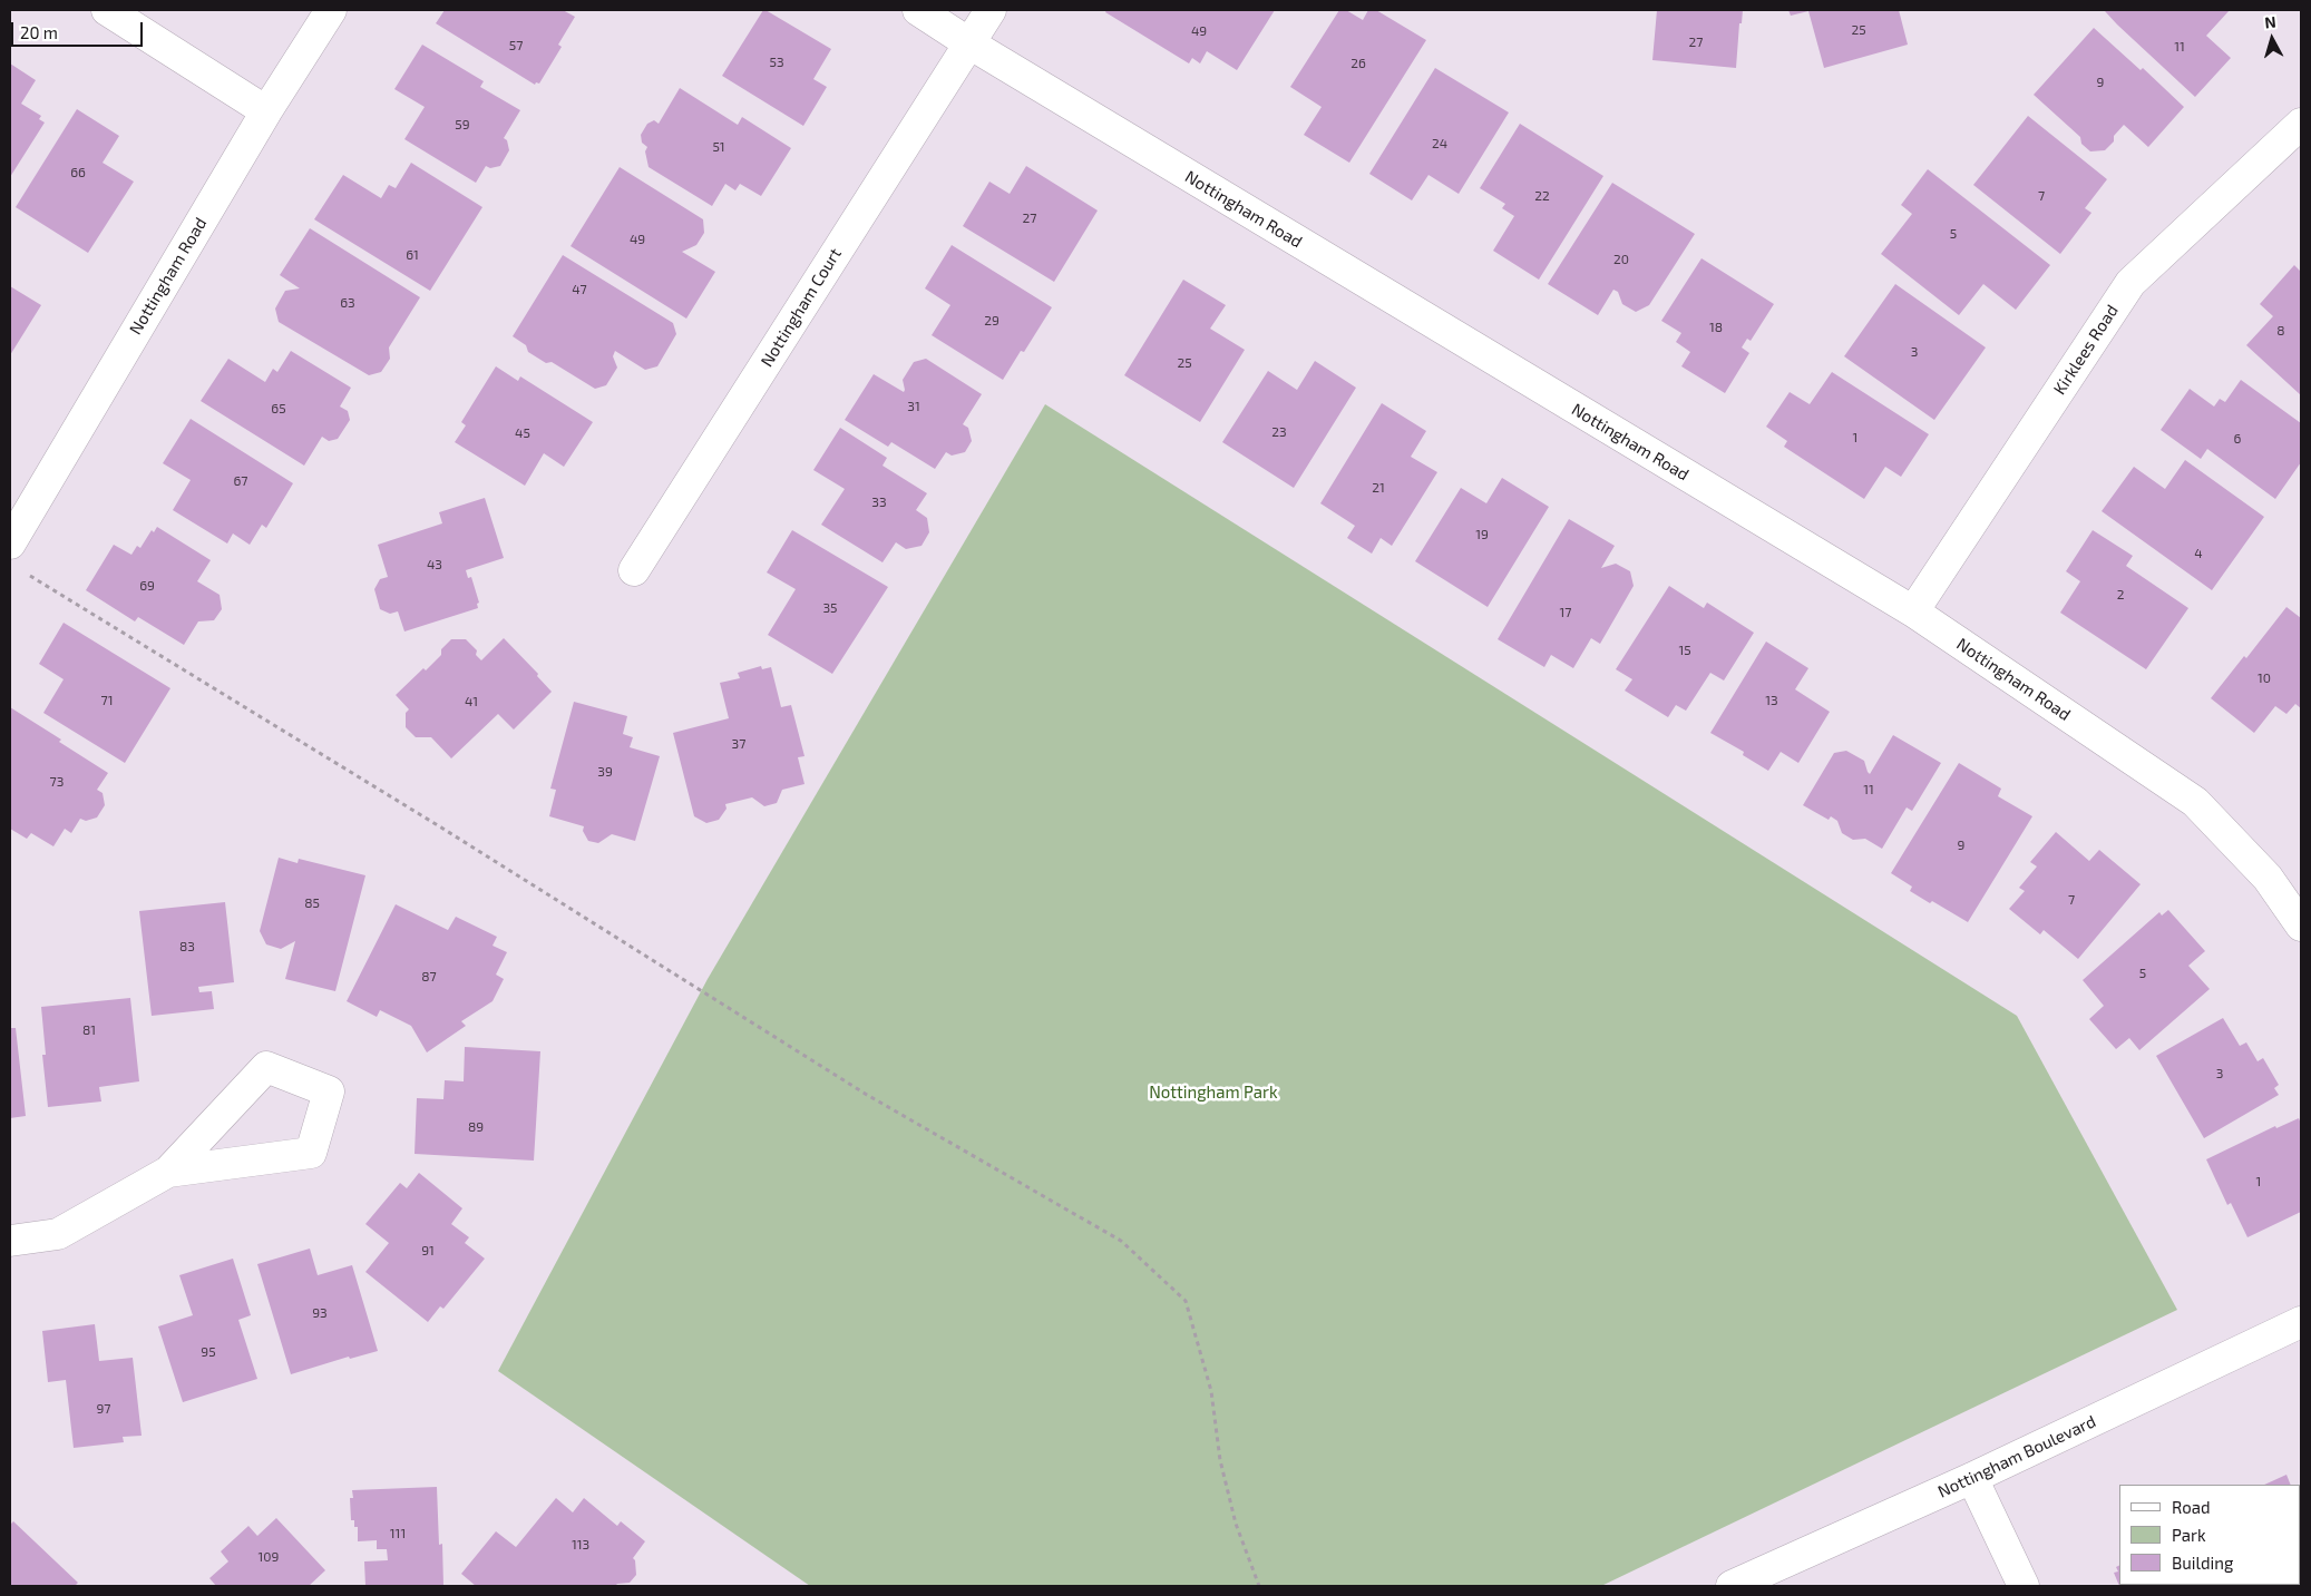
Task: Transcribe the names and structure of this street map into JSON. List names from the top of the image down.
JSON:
{
  "streets": {
    "street": [
      "Nottingham Road",
      "Nottingham Court",
      "Kirklees Road",
      "Nottingham Boulevard"
    ]
  },
  "crossings": [
    ["Nottingham Road", "Nottingham Court"],
    ["Nottingham Road", "Kirklees Road"]
  ],
  "parks": ["Nottingham Park"],
  "house_numbers": [
    "25",
    "49",
    "27",
    "57",
    "11",
    "53",
    "26",
    "9",
    "59",
    "24",
    "51",
    "66",
    "22",
    "7",
    "27",
    "5",
    "49",
    "61",
    "20",
    "47",
    "63",
    "29",
    "18",
    "8",
    "3",
    "25",
    "31",
    "65",
    "23",
    "45",
    "1",
    "6",
    "67",
    "21",
    "33",
    "19",
    "4",
    "43",
    "69",
    "2",
    "35",
    "17",
    "15",
    "10",
    "71",
    "13",
    "41",
    "37",
    "39",
    "73",
    "11",
    "9",
    "7",
    "85",
    "83",
    "5",
    "87",
    "81",
    "3",
    "89",
    "1",
    "91",
    "93",
    "95",
    "97",
    "111",
    "113",
    "109"
  ],
  "legend": ["Road", "Park", "Building"],
  "scale_bar": "20 m",
  "north": "top"
}
